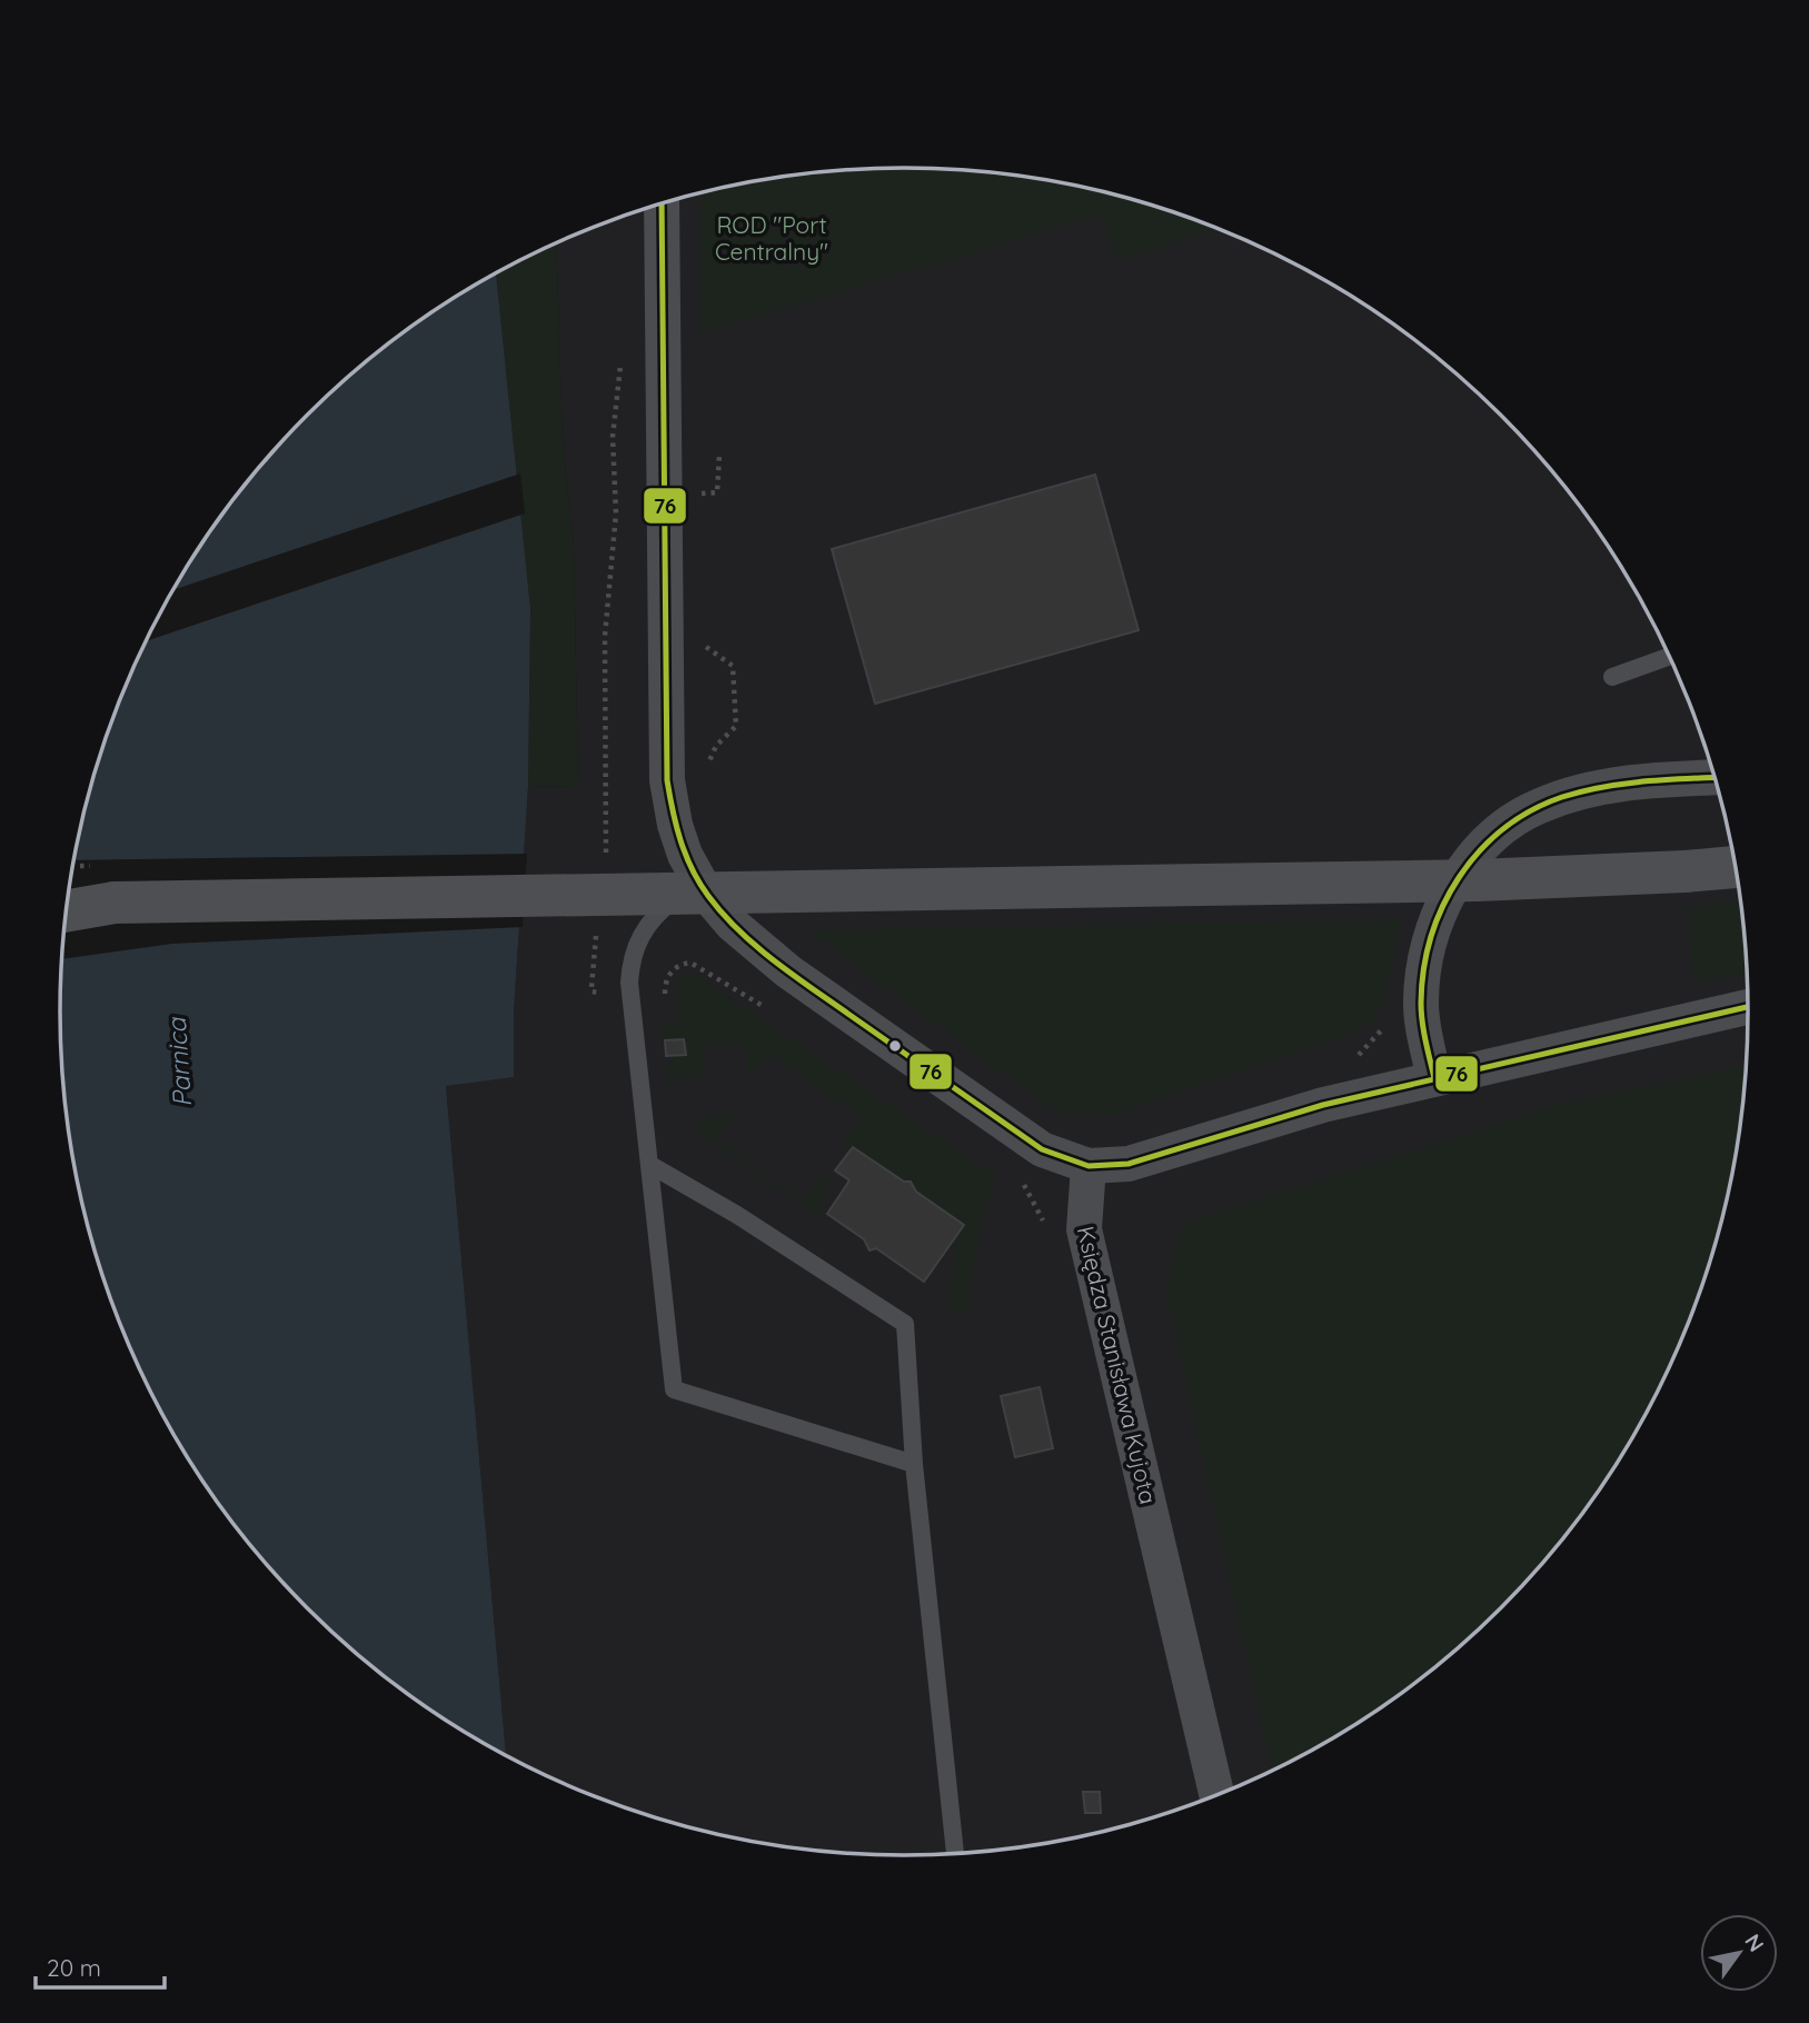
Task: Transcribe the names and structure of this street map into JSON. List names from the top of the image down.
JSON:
{
  "streets": {
    "street": ["Księdza Stanisława Kujota"]
  },
  "water": ["Parnica"],
  "parks": ["ROD \"Port Centralny\""],
  "lines": ["transit line 76"],
  "scale_bar": "20 m",
  "north": "top right"
}
